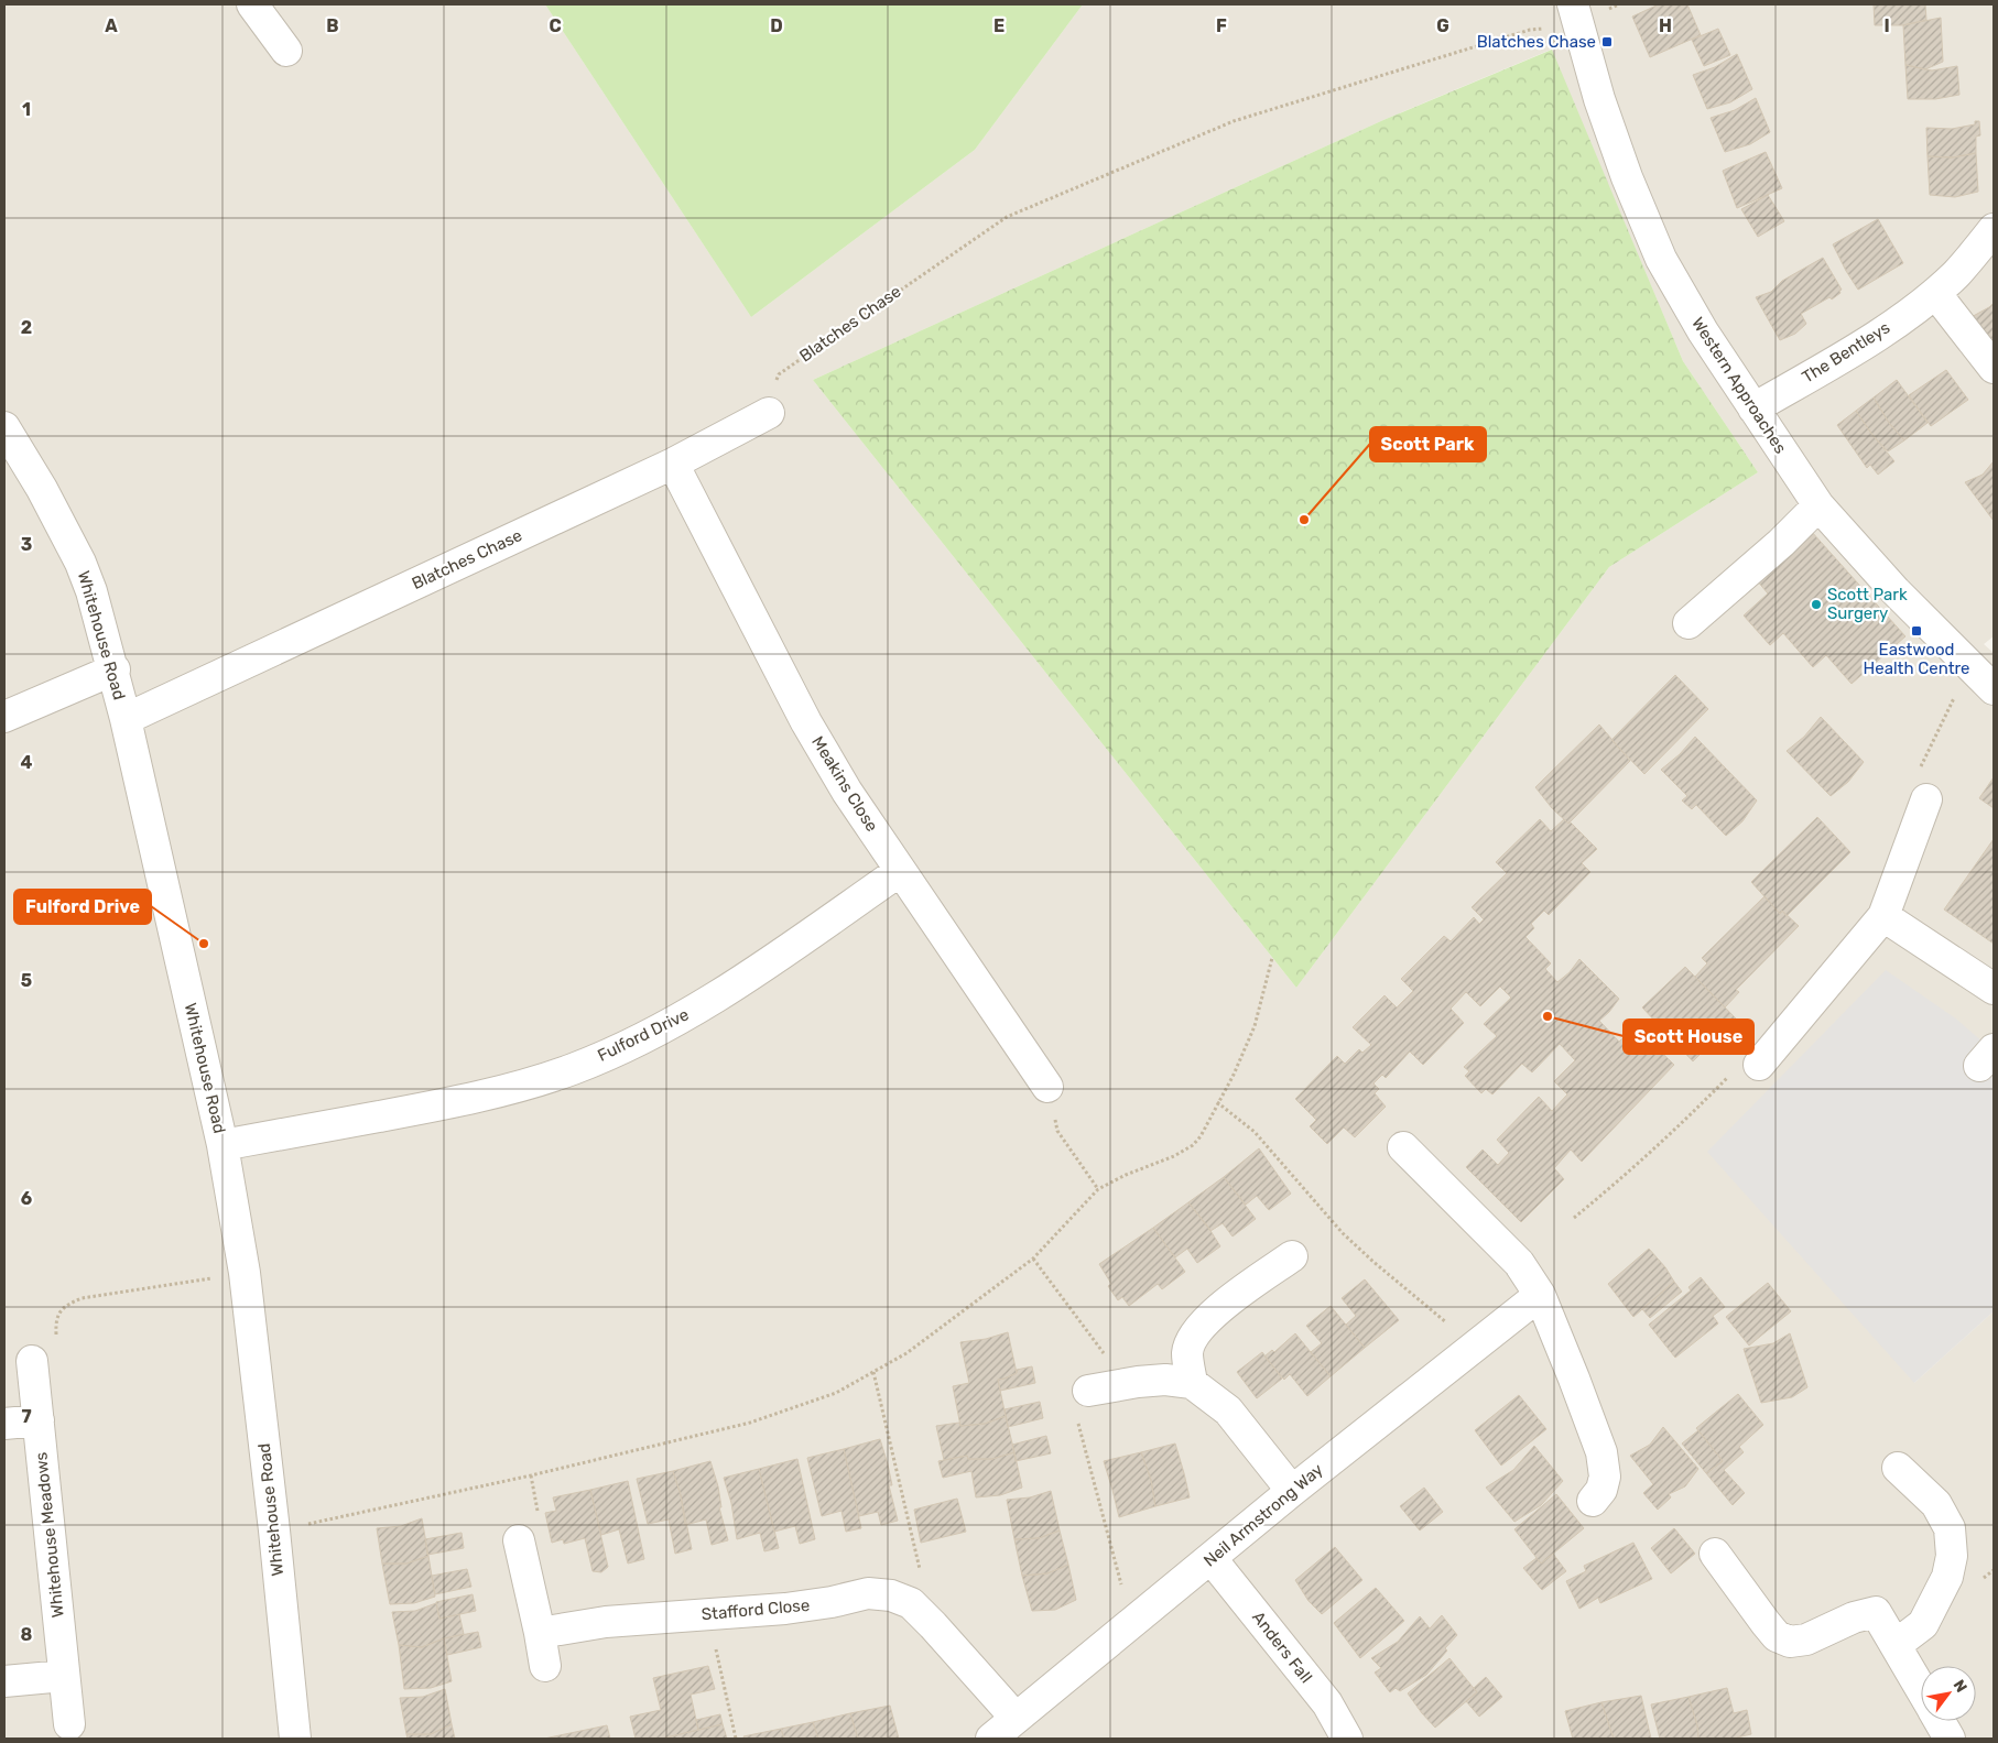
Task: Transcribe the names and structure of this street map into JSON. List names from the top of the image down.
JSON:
{
  "streets": {
    "street": [
      "Blatches Chase",
      "The Bentleys",
      "Western Approaches",
      "Whitehouse Road",
      "Meakins Close",
      "Fulford Drive",
      "Neil Armstrong Way",
      "Whitehouse Meadows",
      "Stafford Close",
      "Anders Fall"
    ]
  },
  "crossings": [
    ["Blatches Chase", "Western Approaches"],
    ["Blatches Chase", "Whitehouse Road"],
    ["Blatches Chase", "Meakins Close"],
    ["The Bentleys", "Western Approaches"],
    ["Whitehouse Road", "Fulford Drive"],
    ["Meakins Close", "Fulford Drive"],
    ["Neil Armstrong Way", "Stafford Close"],
    ["Neil Armstrong Way", "Anders Fall"]
  ],
  "places": {
    "transit": ["Blatches Chase", "Eastwood Health Centre"],
    "other": [
      "Scott Park",
      "Scott Park Surgery",
      "Fulford Drive",
      "Scott House"
    ]
  },
  "north": "top right",
  "grid": {
    "columns": [
      "A",
      "B",
      "C",
      "D",
      "E",
      "F",
      "G",
      "H",
      "I"
    ],
    "rows": [
      "1",
      "2",
      "3",
      "4",
      "5",
      "6",
      "7",
      "8"
    ]
  }
}
